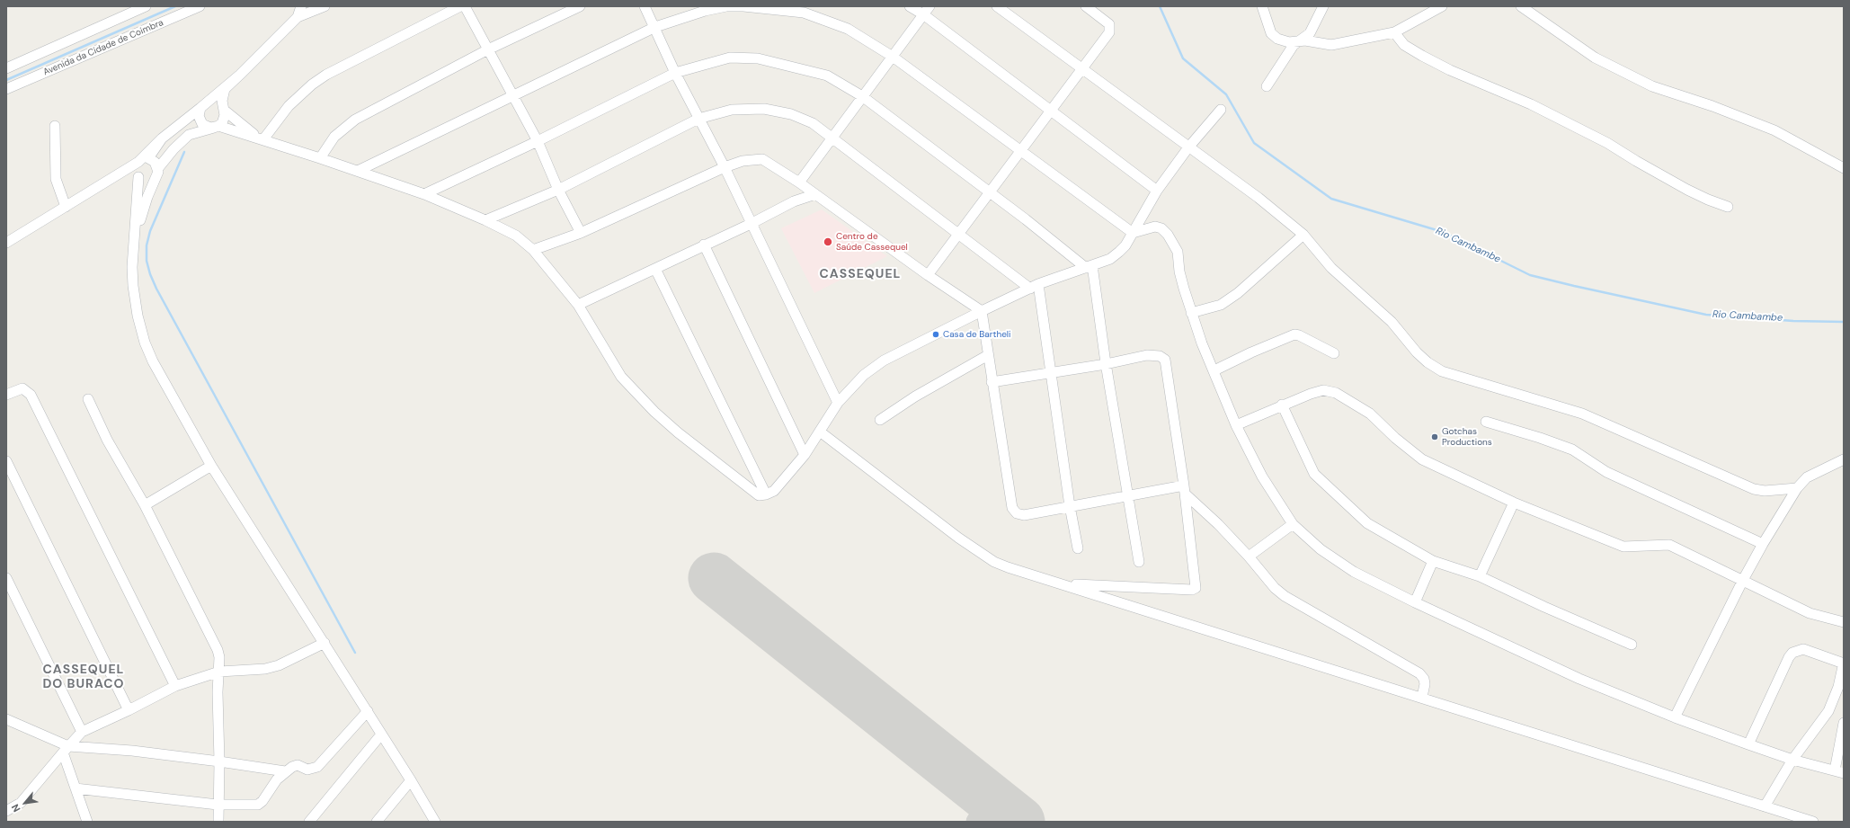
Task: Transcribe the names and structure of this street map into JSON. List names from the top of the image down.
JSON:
{
  "streets": {
    "street": ["Avenida da Cidade de Coimbra"]
  },
  "districts": ["CASSEQUEL", "CASSEQUEL DO BURACO"],
  "water": ["Rio Cambambe"],
  "places": ["Centro de Saúde Cassequel", "Casa de Bartheli", "Gotchas Productions"],
  "north": "bottom left"
}
